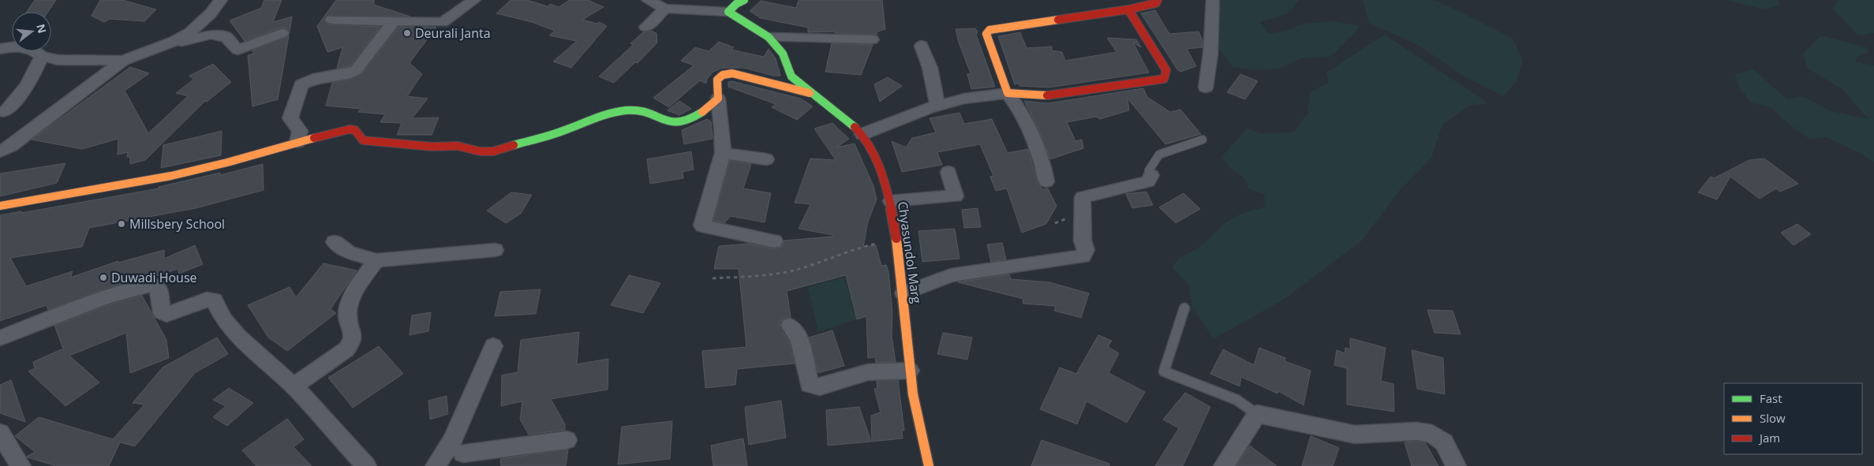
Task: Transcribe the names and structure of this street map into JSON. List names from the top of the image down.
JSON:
{
  "streets": {
    "street": ["Chyasundol Marg"]
  },
  "places": ["Deurali Janta", "Millsbery School", "Duwadi House"],
  "legend": ["Fast", "Slow", "Jam"],
  "north": "right"
}
